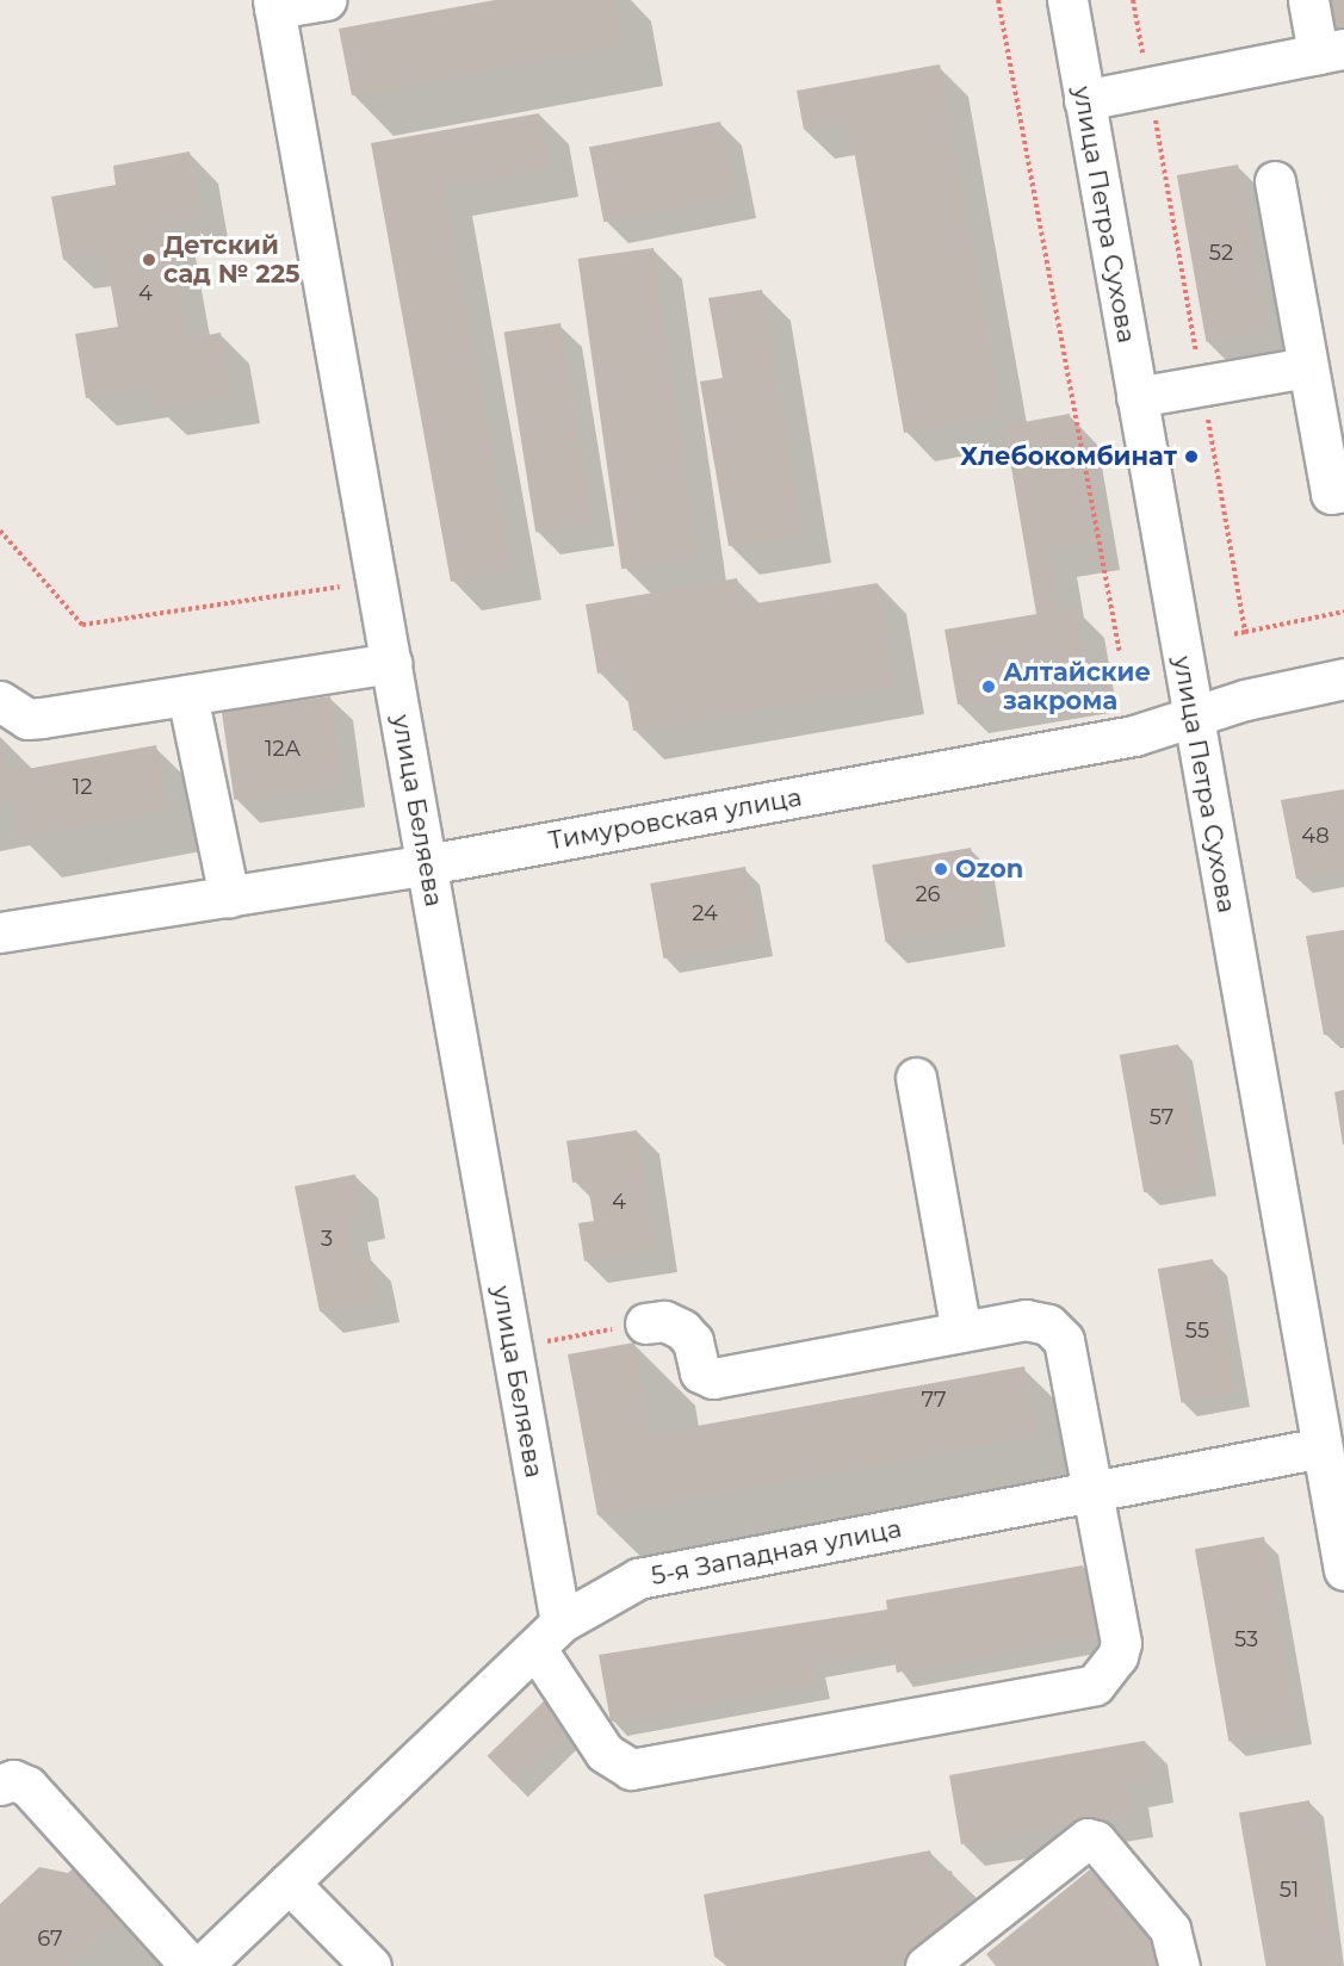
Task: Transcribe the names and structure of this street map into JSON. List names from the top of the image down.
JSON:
{
  "streets": {
    "street": [
      "улица Петра Сухова",
      "улица Беляева",
      "Тимуровская улица",
      "5-я Западная улица"
    ]
  },
  "crossings": [
    ["улица Петра Сухова", "Тимуровская улица"],
    ["улица Петра Сухова", "5-я Западная улица"],
    ["улица Беляева", "Тимуровская улица"],
    ["улица Беляева", "5-я Западная улица"]
  ],
  "places": [
    "Детский сад № 225",
    "Хлебокомбинат",
    "Алтайские закрома",
    "Ozon"
  ],
  "house_numbers": [
    "52",
    "4",
    "12А",
    "12",
    "48",
    "26",
    "24",
    "57",
    "4",
    "3",
    "55",
    "77",
    "53",
    "51",
    "67"
  ]
}
